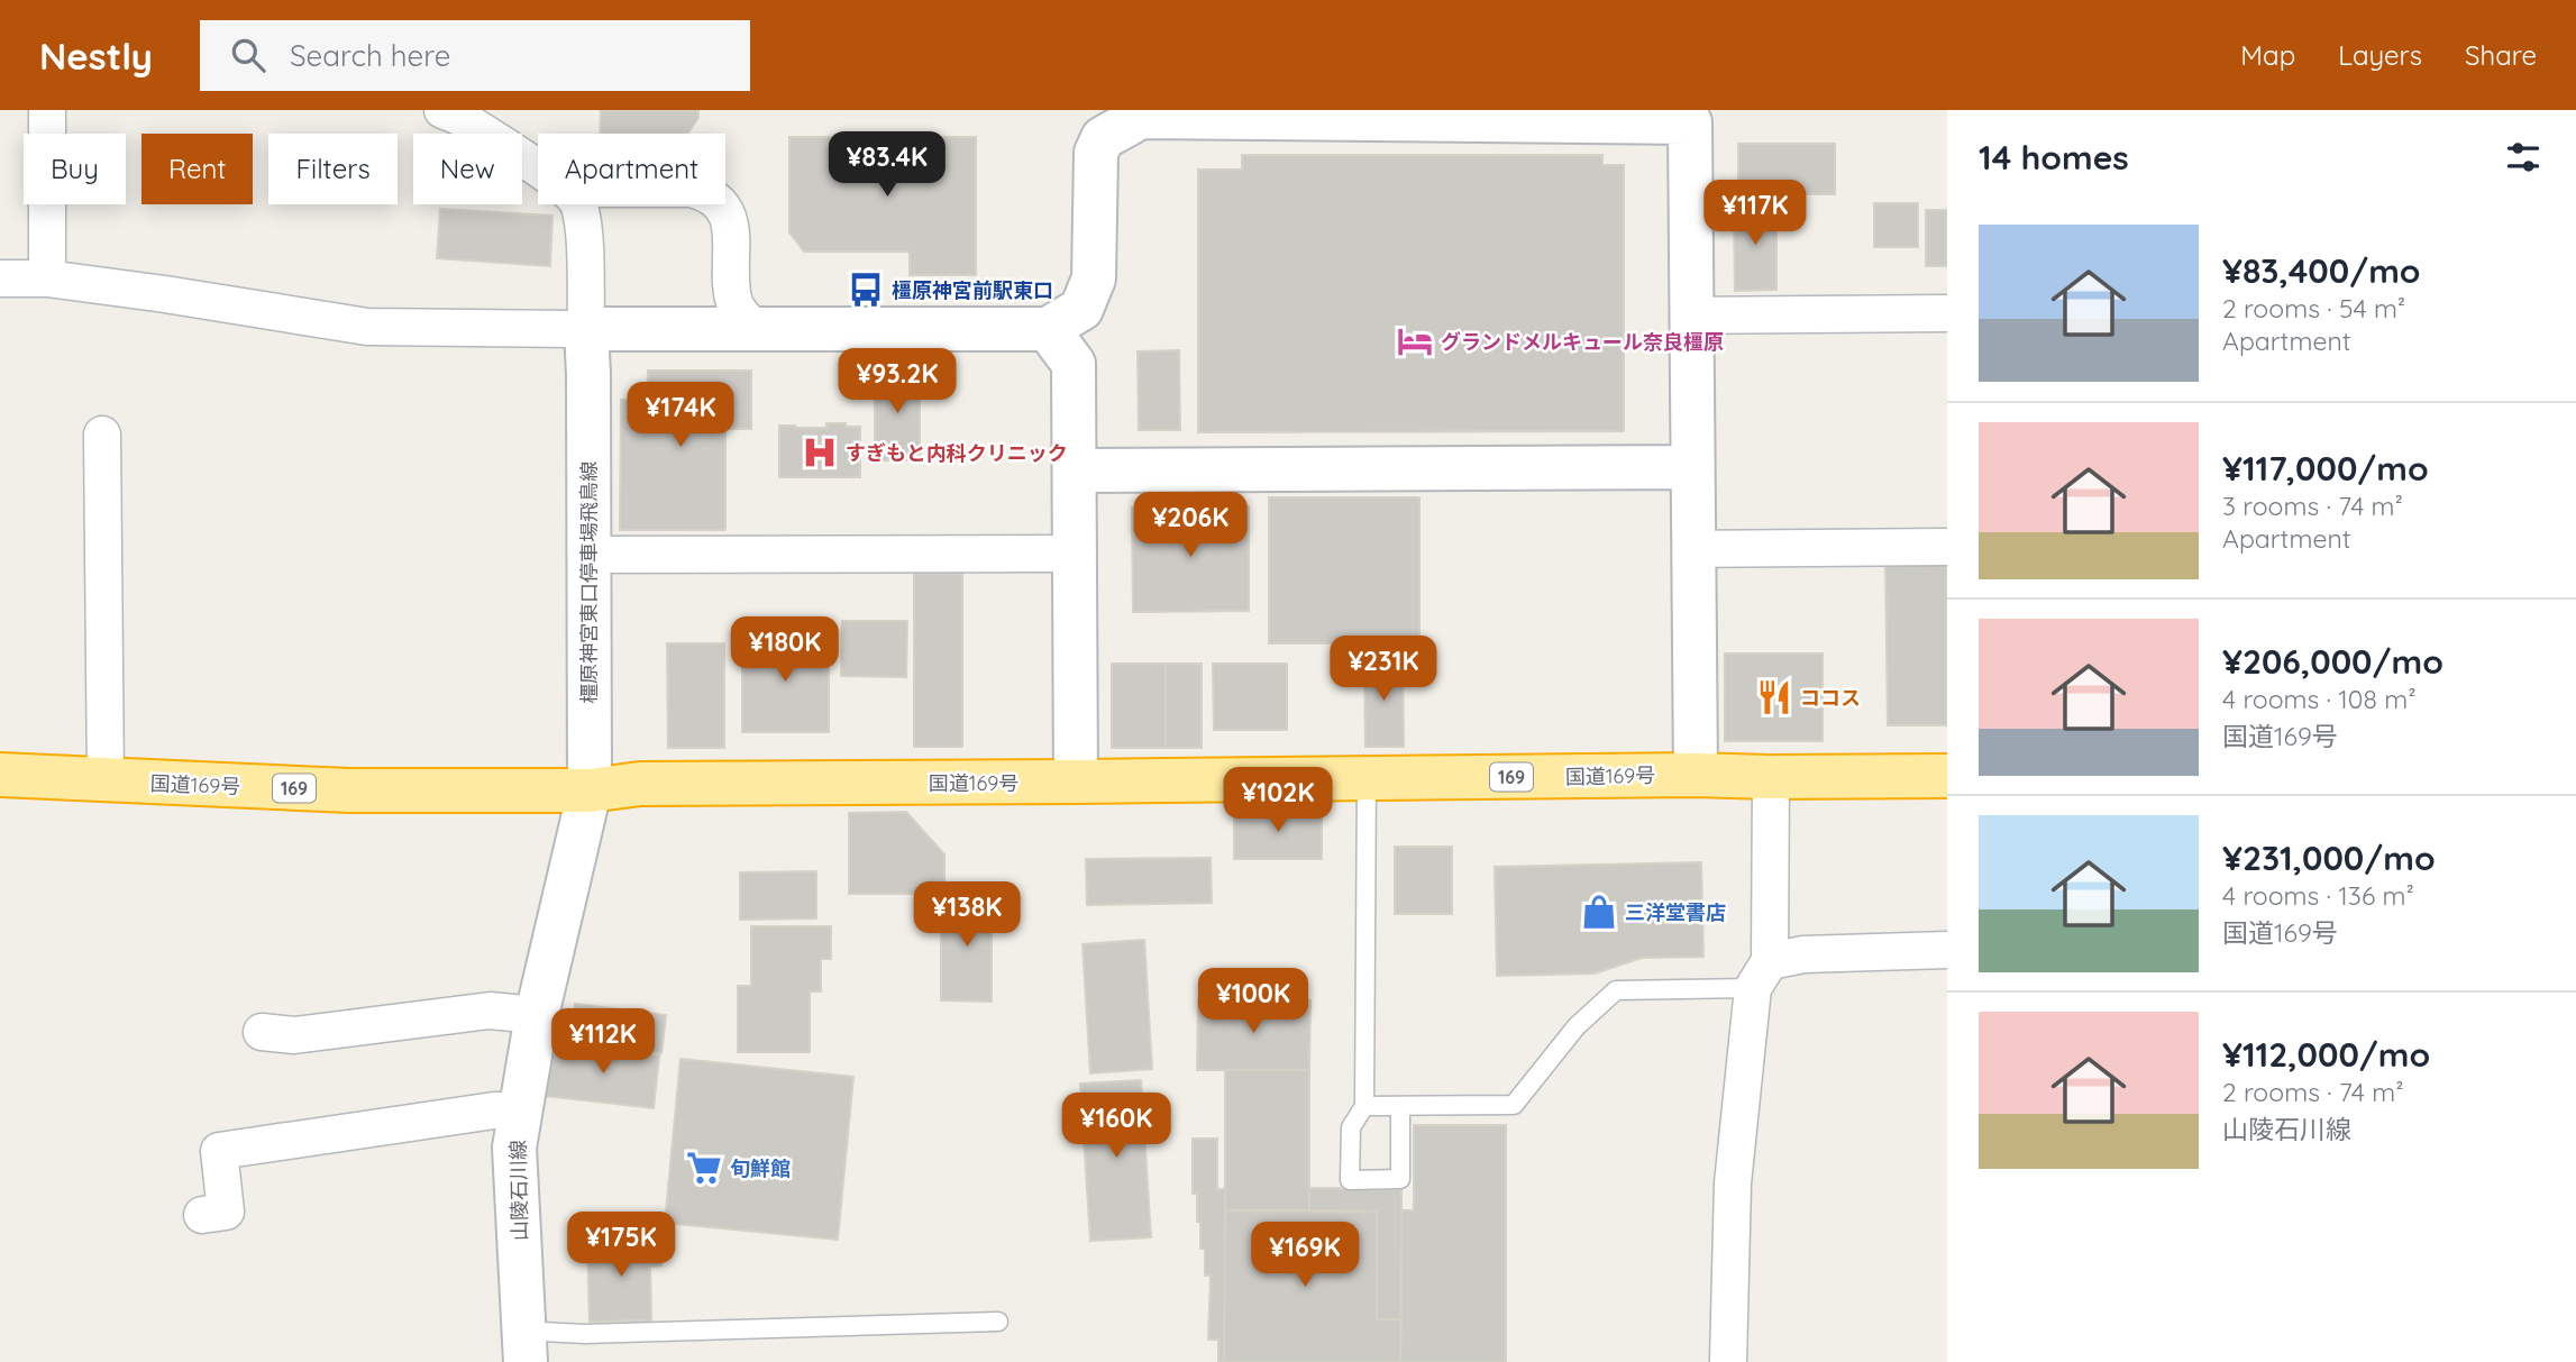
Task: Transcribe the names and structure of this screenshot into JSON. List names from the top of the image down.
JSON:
{
  "streets": {
    "highway": ["国道169号", "169"],
    "street": ["橿原神宮東口停車場飛鳥線", "山陵石川線"]
  },
  "crossings": [
    ["橿原神宮東口停車場飛鳥線", "国道169号"],
    ["橿原神宮東口停車場飛鳥線", "山陵石川線"],
    ["国道169号", "山陵石川線"]
  ],
  "places": {
    "bus stop": ["橿原神宮前駅東口"],
    "hotel": ["グランドメルキュール奈良橿原"],
    "hospital": ["すぎもと内科クリニック"],
    "restaurant": ["ココス"],
    "shop": ["三洋堂書店"],
    "supermarket": ["旬鮮館"]
  },
  "page": {
    "header": "Nestly",
    "search": "Search here",
    "nav": ["Map", "Layers", "Share"],
    "heading": "14 homes",
    "price": [
      "¥83.4K",
      "¥117K",
      "¥93.2K",
      "¥174K",
      "¥206K",
      "¥180K",
      "¥231K",
      "¥102K",
      "¥138K",
      "¥100K",
      "¥112K",
      "¥160K",
      "¥175K",
      "¥169K"
    ],
    "chip": [
      "Buy",
      "Rent",
      "Filters",
      "New",
      "Apartment"
    ],
    "list": [
      {
        "name": "¥83,400/mo",
        "note": "2 rooms · 54 m² · Apartment"
      },
      {
        "name": "¥117,000/mo",
        "note": "3 rooms · 74 m² · Apartment"
      },
      {
        "name": "¥206,000/mo",
        "note": "4 rooms · 108 m² · 国道169号"
      },
      {
        "name": "¥231,000/mo",
        "note": "4 rooms · 136 m² · 国道169号"
      },
      {
        "name": "¥112,000/mo",
        "note": "2 rooms · 74 m² · 山陵石川線"
      }
    ]
  }
}
